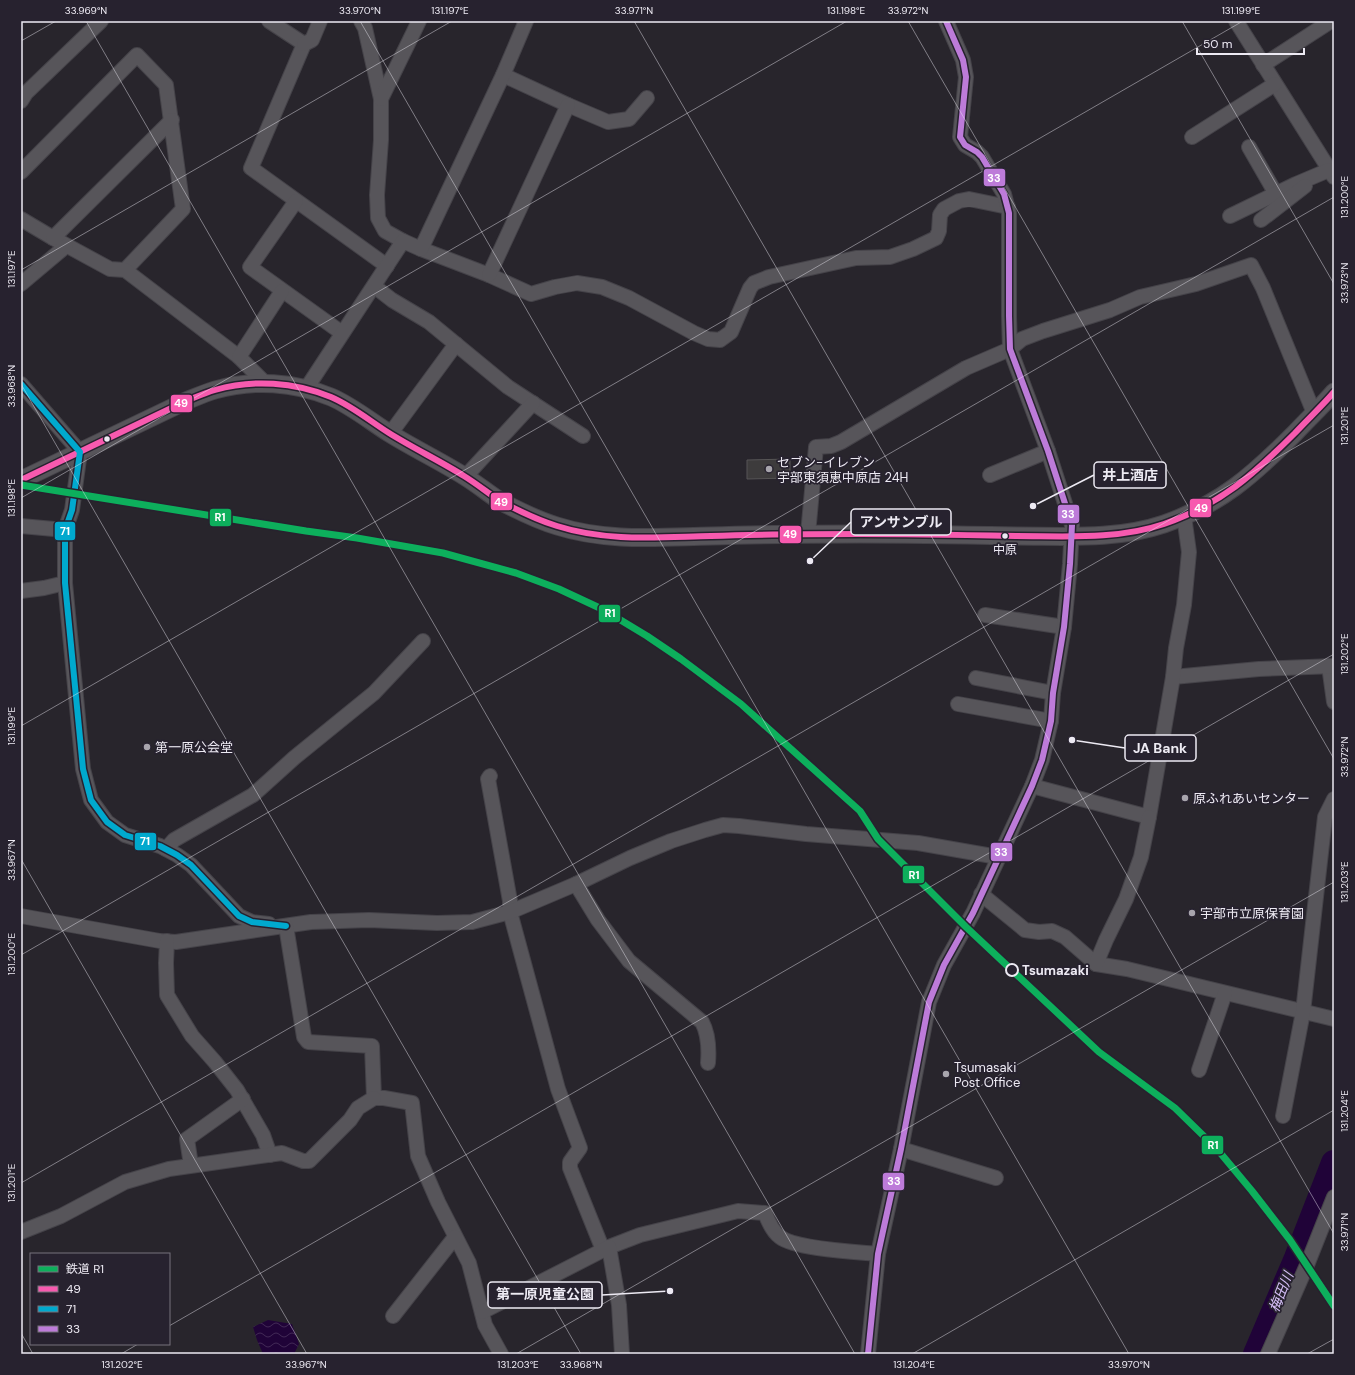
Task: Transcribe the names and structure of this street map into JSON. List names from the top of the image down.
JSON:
{
  "water": ["梅田川"],
  "places": [
    "セブン-イレブン 宇部東須恵中原店 24H",
    "井上酒店",
    "中原",
    "アンサンブル",
    "JA Bank",
    "第一原公会堂",
    "原ふれあいセンター",
    "宇部市立原保育園",
    "Tsumazaki",
    "Tsumasaki Post Office",
    "第一原児童公園"
  ],
  "lines": [
    "transit line 33",
    "transit line 49",
    "transit line 71",
    "rail line R1"
  ],
  "legend": [
    "鉄道 R1",
    "49",
    "71",
    "33"
  ],
  "scale_bar": "50 m",
  "coordinates": [
    "33.969°N",
    "33.970°N",
    "131.197°E",
    "33.971°N",
    "131.198°E",
    "33.972°N",
    "131.199°E",
    "131.200°E",
    "33.973°N",
    "33.968°N",
    "131.201°E",
    "131.202°E",
    "33.967°N",
    "131.203°E",
    "131.204°E"
  ]
}
